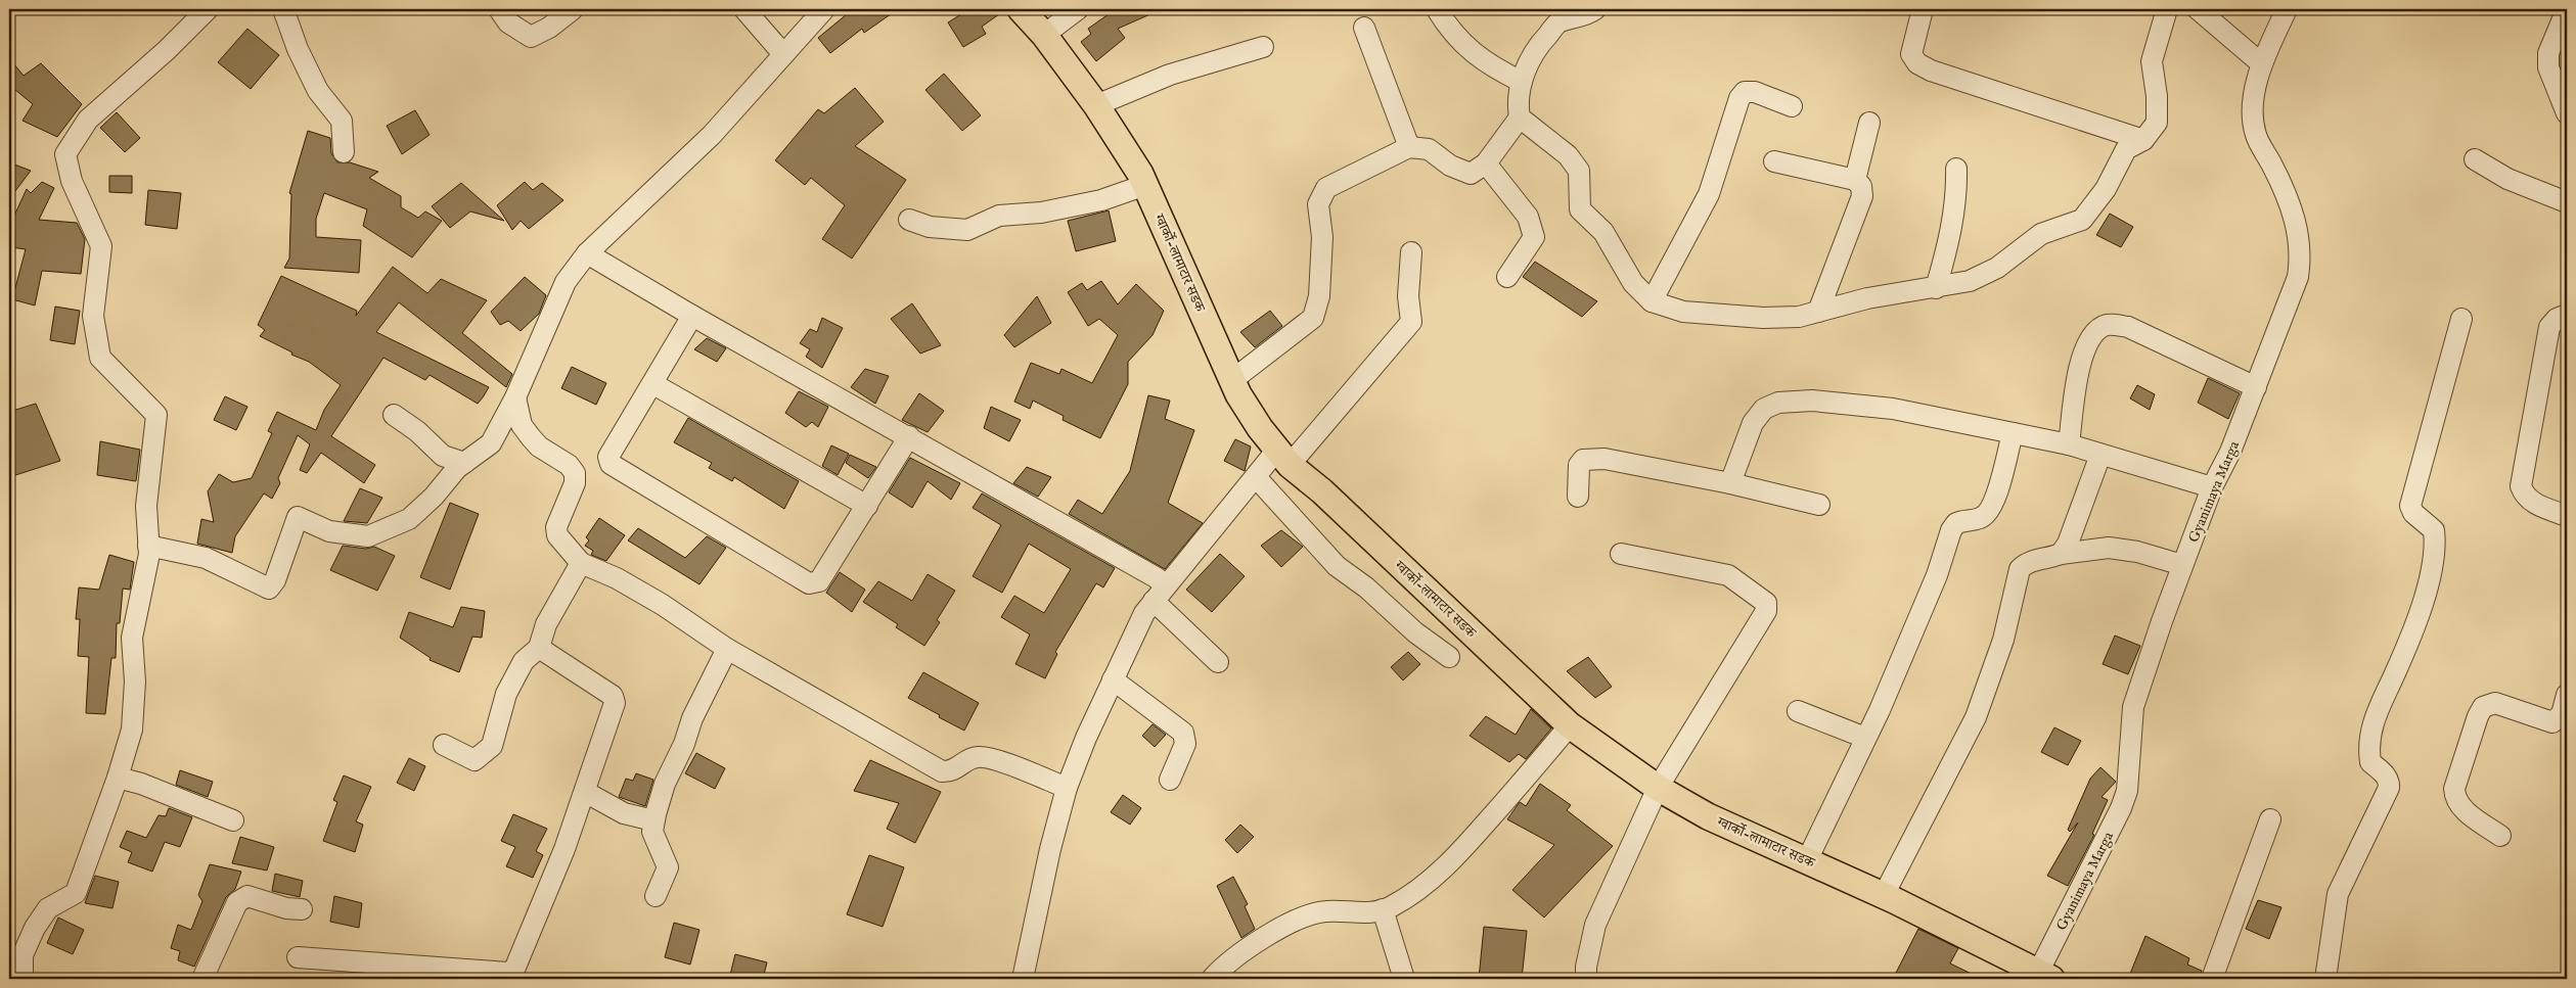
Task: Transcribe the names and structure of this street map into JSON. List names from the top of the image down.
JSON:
{
  "streets": {
    "main road": ["ग्वार्को-लामाटार सडक"],
    "street": ["Gyanimaya Marga"]
  },
  "crossings": [
    ["ग्वार्को-लामाटार सडक", "Gyanimaya Marga"]
  ]
}
